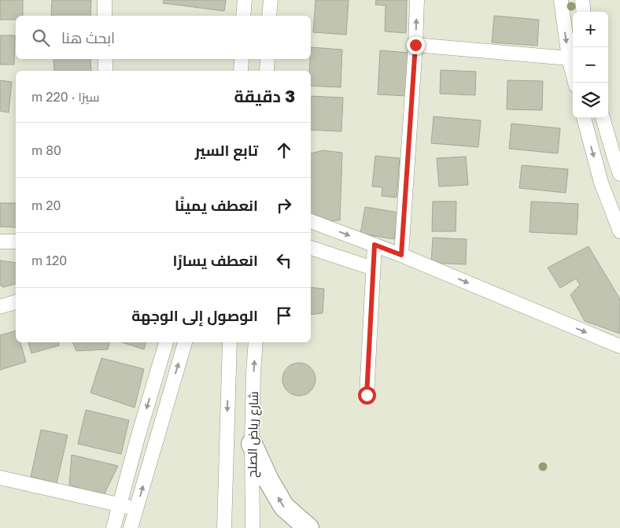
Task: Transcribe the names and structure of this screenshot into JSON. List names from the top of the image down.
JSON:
{
  "streets": {
    "street": ["شارع رياض الصلح"]
  },
  "page": {
    "map_buttons": ["+", "−"],
    "search": "ابحث هنا",
    "heading": ["3 دقيقة", "سيرًا · 220 m"],
    "list": [
      ["تابع السير", "80 m"],
      ["انعطف يمينًا", "20 m"],
      ["انعطف يسارًا", "120 m"],
      "الوصول إلى الوجهة"
    ]
  }
}
